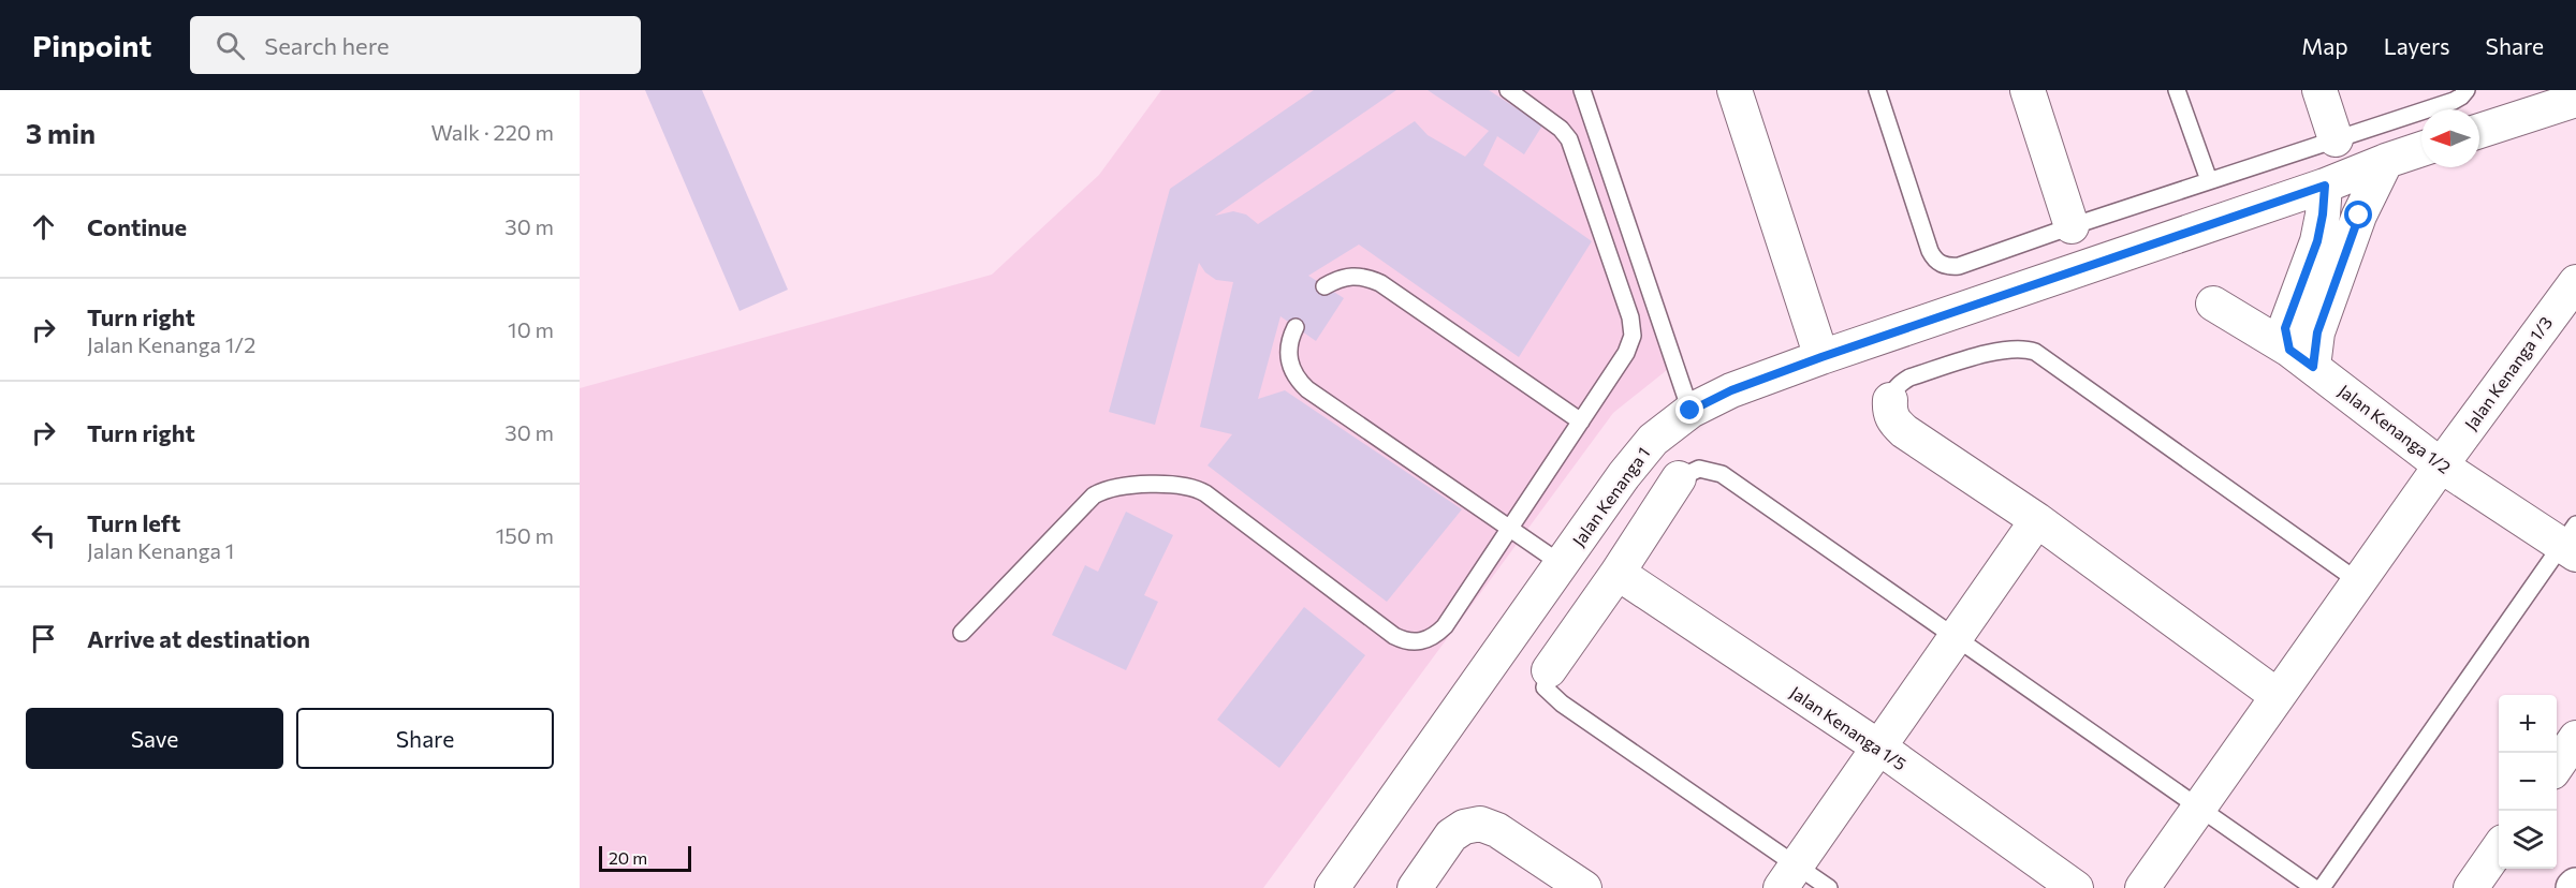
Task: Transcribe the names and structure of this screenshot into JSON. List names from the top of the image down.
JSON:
{
  "streets": {
    "street": [
      "Jalan Kenanga 1/3",
      "Jalan Kenanga 1/2",
      "Jalan Kenanga 1",
      "Jalan Kenanga 1/5"
    ]
  },
  "crossings": [
    ["Jalan Kenanga 1/3", "Jalan Kenanga 1/2"]
  ],
  "scale_bar": "20 m",
  "north": "left",
  "page": {
    "header": "Pinpoint",
    "search": "Search here",
    "nav": ["Map", "Layers", "Share"],
    "heading": ["3 min", "Walk · 220 m"],
    "list": [
      ["Continue", "30 m"],
      ["Turn right", "Jalan Kenanga 1/2", "10 m"],
      ["Turn right", "30 m"],
      ["Turn left", "Jalan Kenanga 1", "150 m"],
      "Arrive at destination"
    ],
    "buttons": ["Save", "Share"],
    "map_buttons": ["+", "−"],
    "scale": "20 m"
  }
}
